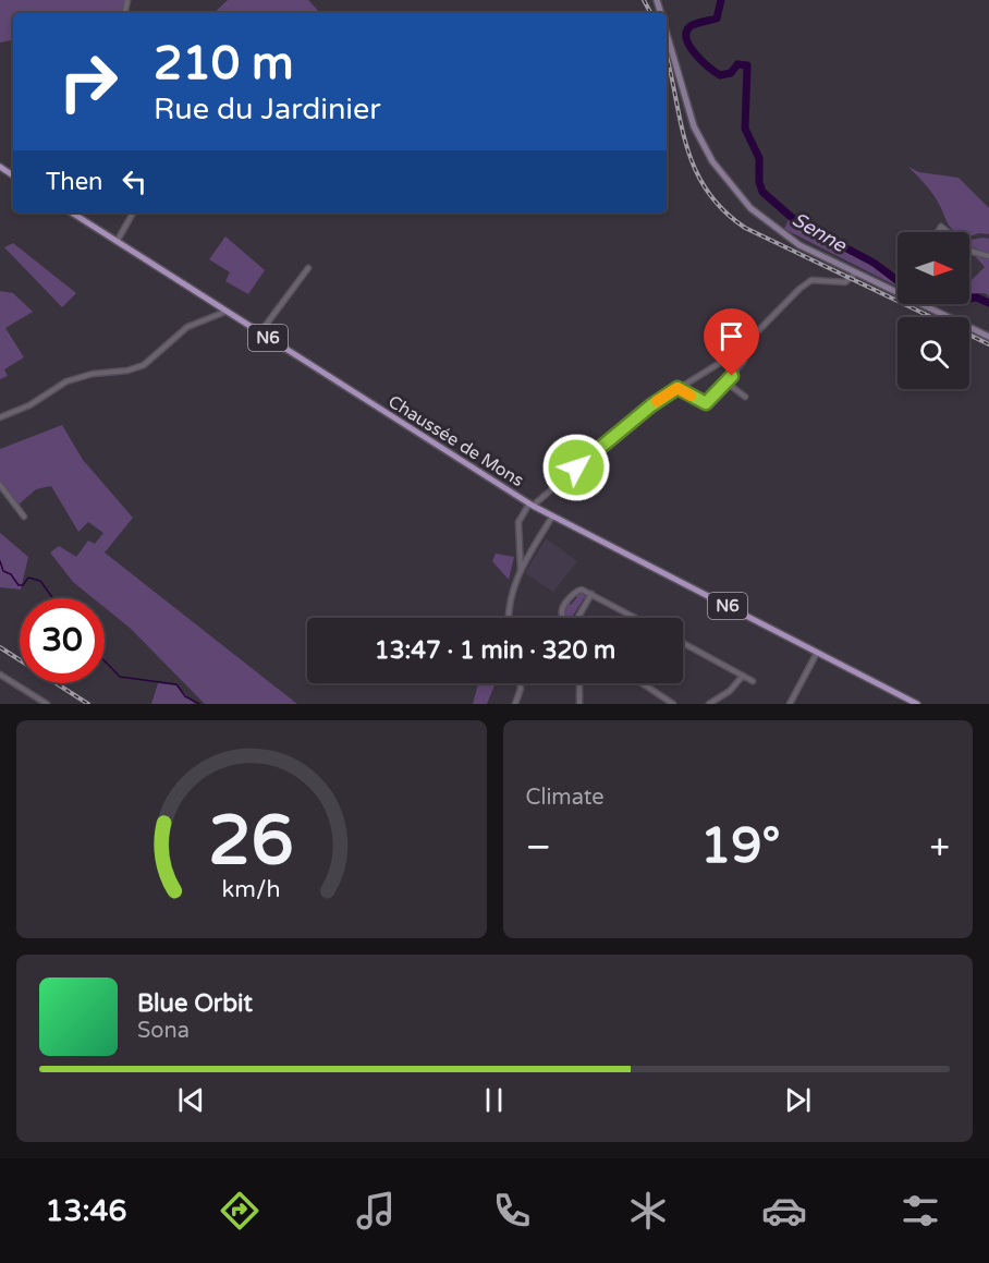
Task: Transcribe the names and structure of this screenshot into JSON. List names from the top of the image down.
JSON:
{
  "streets": {
    "main road": ["N6", "Chaussée de Mons"]
  },
  "water": ["Senne"],
  "north": "right",
  "page": {
    "turn": ["210 m", "Rue du Jardinier"],
    "then": "Then",
    "limit": "30",
    "trip": "13:47 · 1 min · 320 m",
    "tile": "Climate",
    "heat": ["−", "19°", "+"],
    "song": ["Blue Orbit", "Sona"],
    "tabs": "13:46",
    "gauge": ["26", "km/h"]
  }
}
